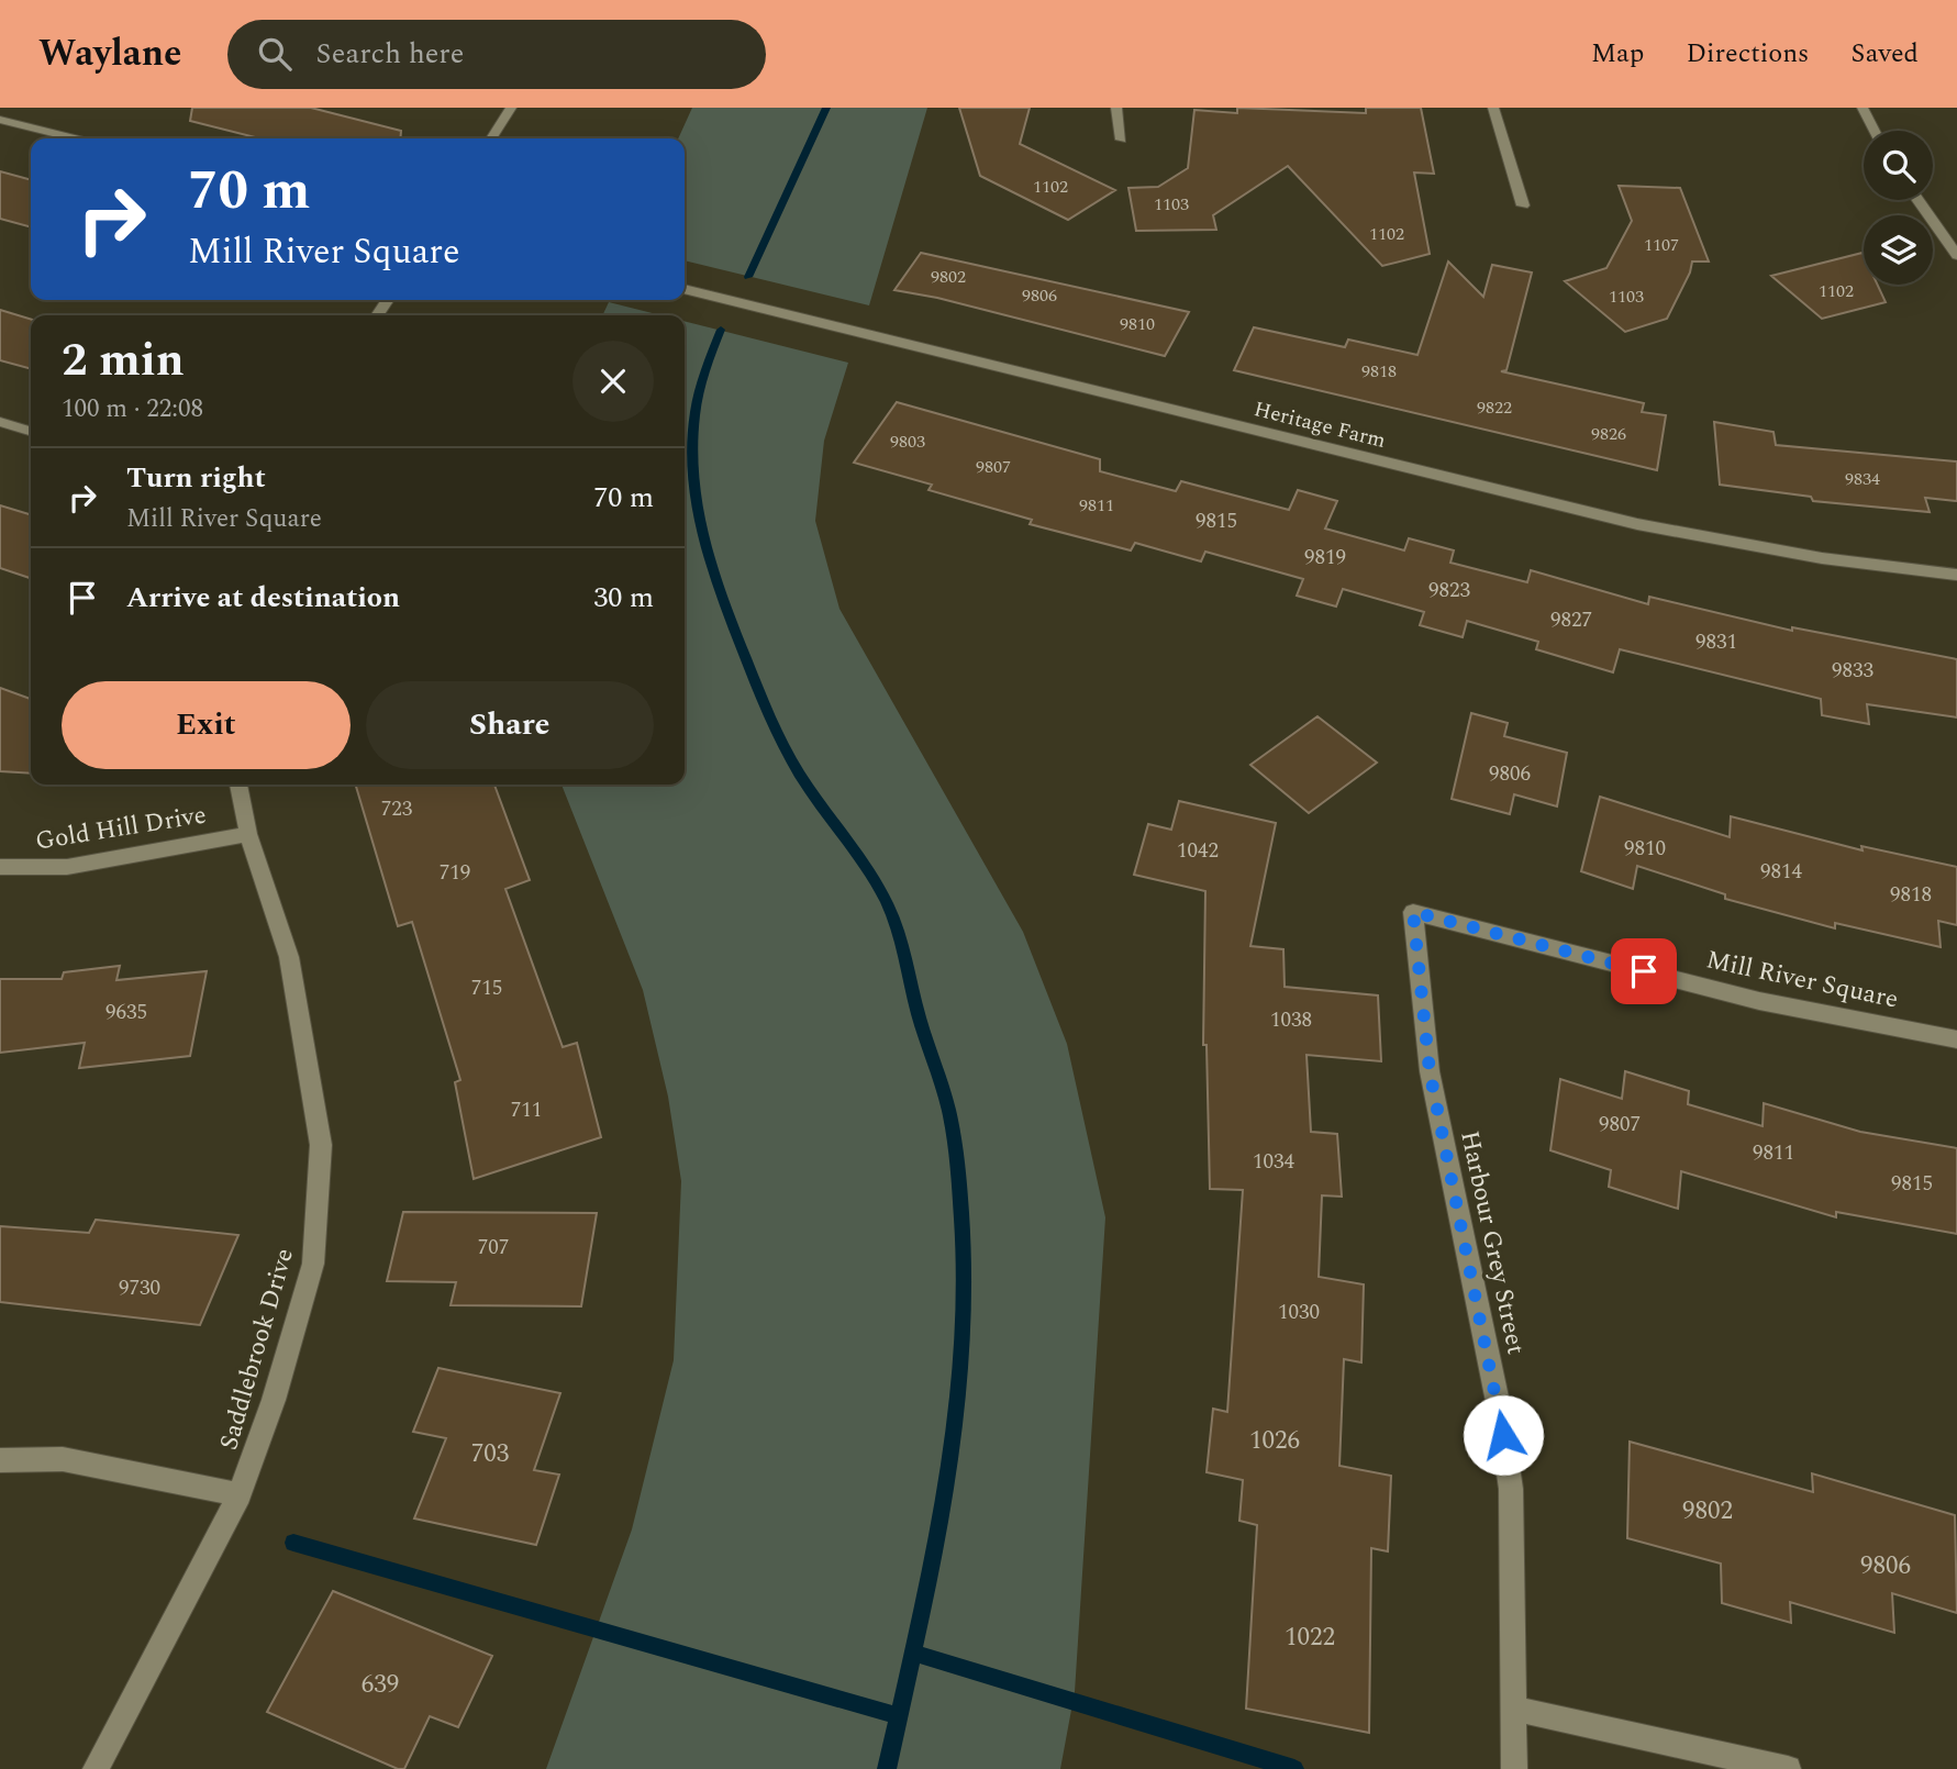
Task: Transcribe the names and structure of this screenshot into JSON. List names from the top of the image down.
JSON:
{
  "streets": {
    "street": [
      "Heritage Farm",
      "Gold Hill Drive",
      "Mill River Square",
      "Harbour Grey Street",
      "Saddlebrook Drive"
    ]
  },
  "crossings": [
    ["Gold Hill Drive", "Saddlebrook Drive"],
    ["Mill River Square", "Harbour Grey Street"]
  ],
  "house_numbers": [
    "1102",
    "1103",
    "1102",
    "1107",
    "9802",
    "1102",
    "9806",
    "1103",
    "9810",
    "9818",
    "9822",
    "9826",
    "9803",
    "9807",
    "9834",
    "9811",
    "9815",
    "9819",
    "9823",
    "9827",
    "9831",
    "9833",
    "9806",
    "723",
    "9810",
    "1042",
    "9814",
    "719",
    "9818",
    "715",
    "9635",
    "1038",
    "711",
    "9807",
    "9811",
    "1034",
    "9815",
    "707",
    "9730",
    "1030",
    "1026",
    "703",
    "9802",
    "9806",
    "1022",
    "639"
  ],
  "page": {
    "header": "Waylane",
    "search": "Search here",
    "nav": ["Map", "Directions", "Saved"],
    "turn": ["70 m", "Mill River Square"],
    "heading": ["2 min", "100 m · 22:08"],
    "list": [
      {
        "name": "Turn right",
        "note": "Mill River Square",
        "value": "70 m"
      },
      {
        "name": "Arrive at destination",
        "value": "30 m"
      }
    ],
    "buttons": ["Exit", "Share"]
  }
}
